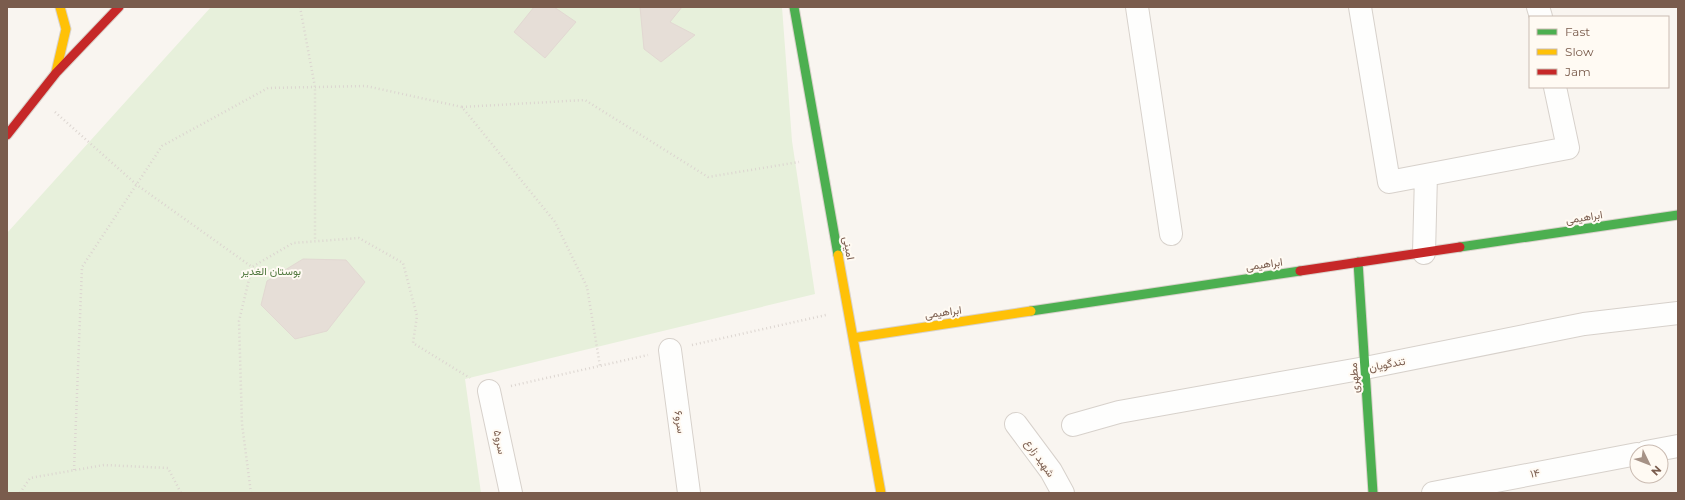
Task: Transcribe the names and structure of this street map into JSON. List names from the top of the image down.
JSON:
{
  "streets": {
    "main road": ["ابراهیمی", "امینی", "مطهری"],
    "street": [
      "تندگویان",
      "سرو۶",
      "سرو۵",
      "شهید زارع",
      "۱۴"
    ]
  },
  "crossings": [
    ["ابراهیمی", "امینی"],
    ["ابراهیمی", "مطهری"],
    ["تندگویان", "مطهری"]
  ],
  "parks": ["بوستان الغدیر"],
  "legend": ["Fast", "Slow", "Jam"],
  "north": "bottom right"
}
